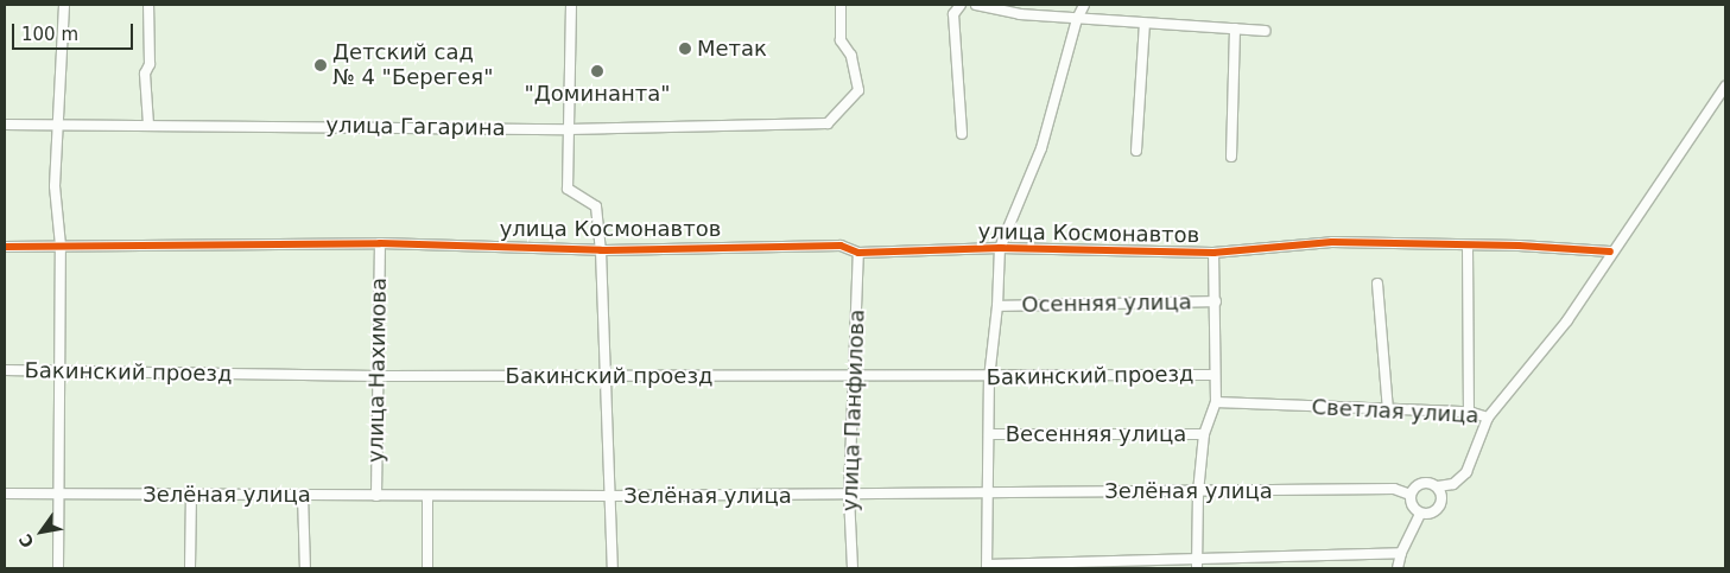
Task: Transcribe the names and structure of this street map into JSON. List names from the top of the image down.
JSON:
{
  "streets": {
    "street": [
      "улица Гагарина",
      "улица Космонавтов",
      "Осенняя улица",
      "улица Нахимова",
      "Бакинский проезд",
      "улица Панфилова",
      "Светлая улица",
      "Весенняя улица",
      "Зелёная улица"
    ]
  },
  "crossings": [
    ["улица Космонавтов", "улица Нахимова"],
    ["улица Космонавтов", "улица Панфилова"],
    ["улица Космонавтов", "Светлая улица"],
    ["улица Нахимова", "Бакинский проезд"],
    ["улица Нахимова", "Зелёная улица"],
    ["Бакинский проезд", "улица Панфилова"],
    ["улица Панфилова", "Зелёная улица"]
  ],
  "places": ["Метак", "Детский сад № 4 \"Берегея\"", "\"Доминанта\""],
  "scale_bar": "100 m",
  "north": "bottom left"
}
